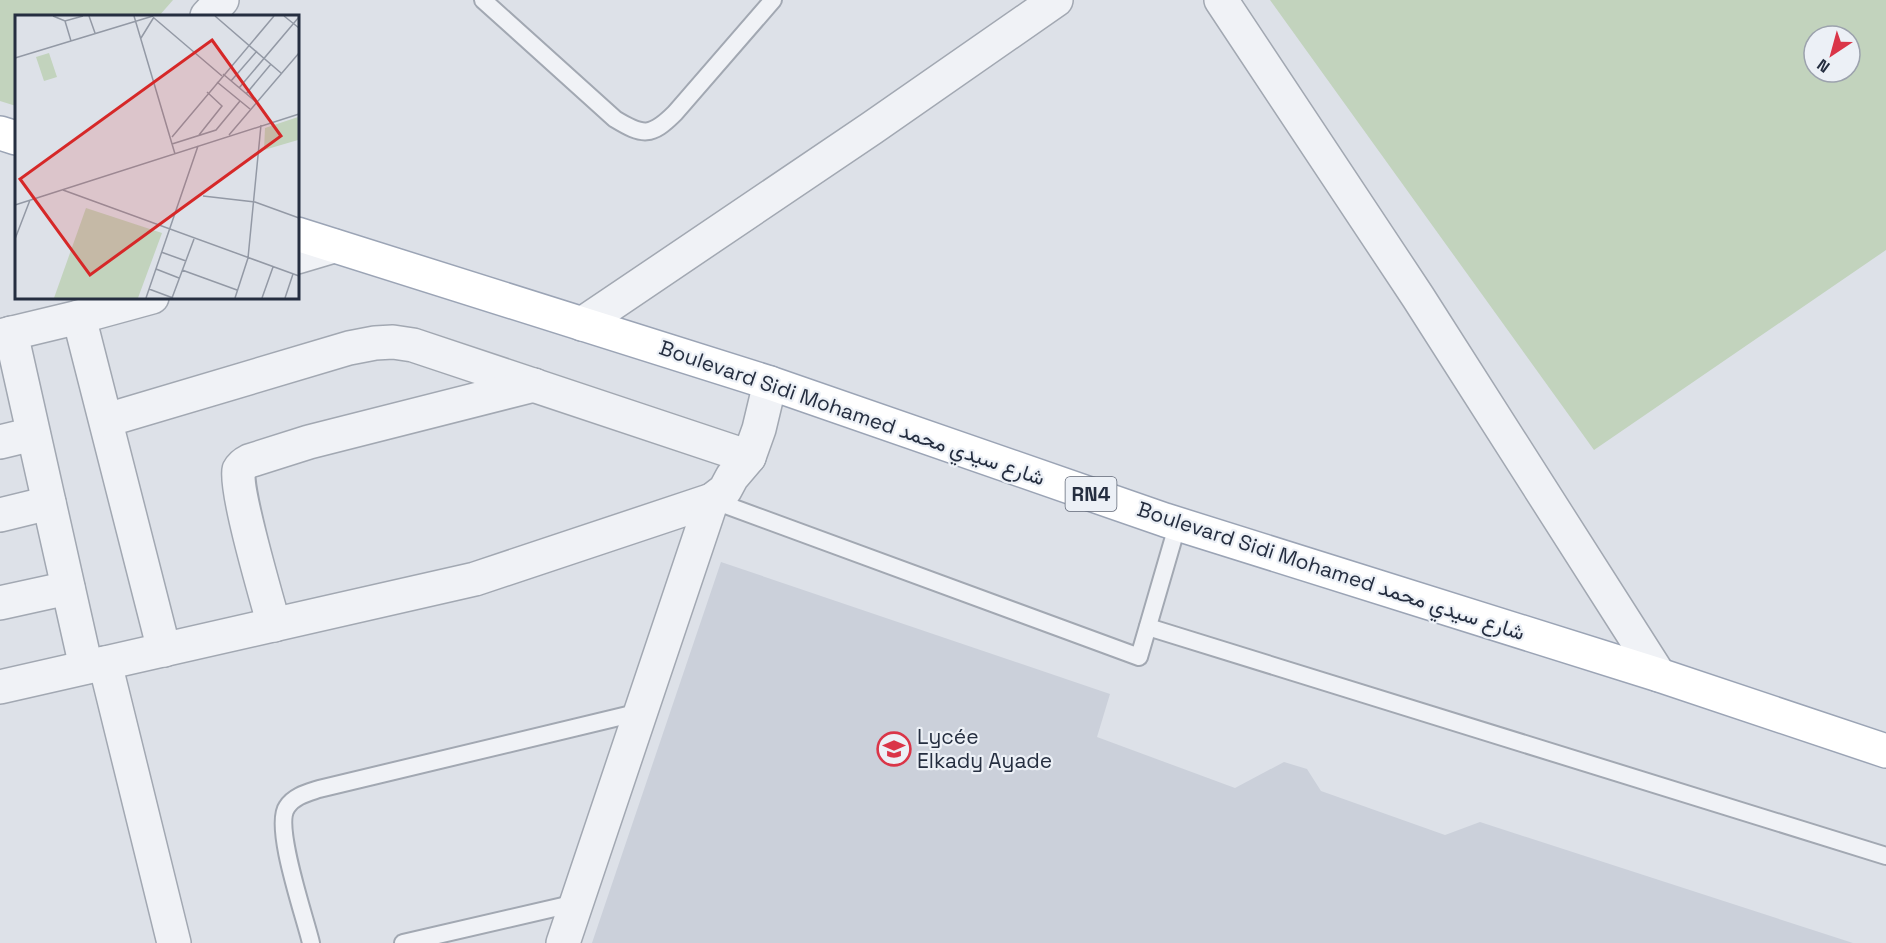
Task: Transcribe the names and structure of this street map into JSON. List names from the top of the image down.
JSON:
{
  "streets": {
    "main road": ["Boulevard Sidi Mohamed شارع سيدي محمد", "RN4"]
  },
  "places": {
    "school or university": ["Lycée Elkady Ayade"]
  },
  "north": "bottom left"
}
